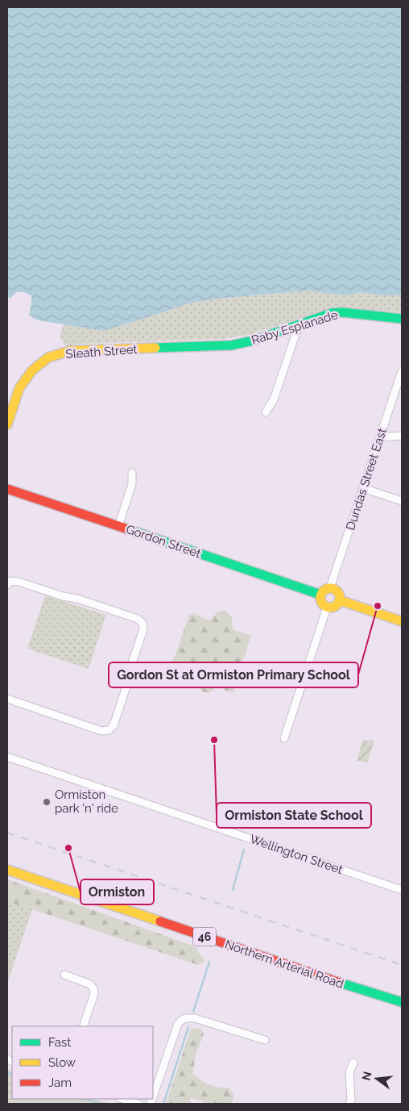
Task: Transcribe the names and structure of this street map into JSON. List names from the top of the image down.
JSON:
{
  "streets": {
    "street": [
      "Raby Esplanade",
      "Sleath Street",
      "Dundas Street East",
      "Gordon Street",
      "Wellington Street",
      "46",
      "Northern Arterial Road"
    ]
  },
  "crossings": [
    ["Raby Esplanade", "Sleath Street"],
    ["Dundas Street East", "Gordon Street"]
  ],
  "places": [
    "Gordon St at Ormiston Primary School",
    "Ormiston State School",
    "Ormiston park 'n' ride",
    "Ormiston"
  ],
  "legend": ["Fast", "Slow", "Jam"],
  "north": "left"
}
